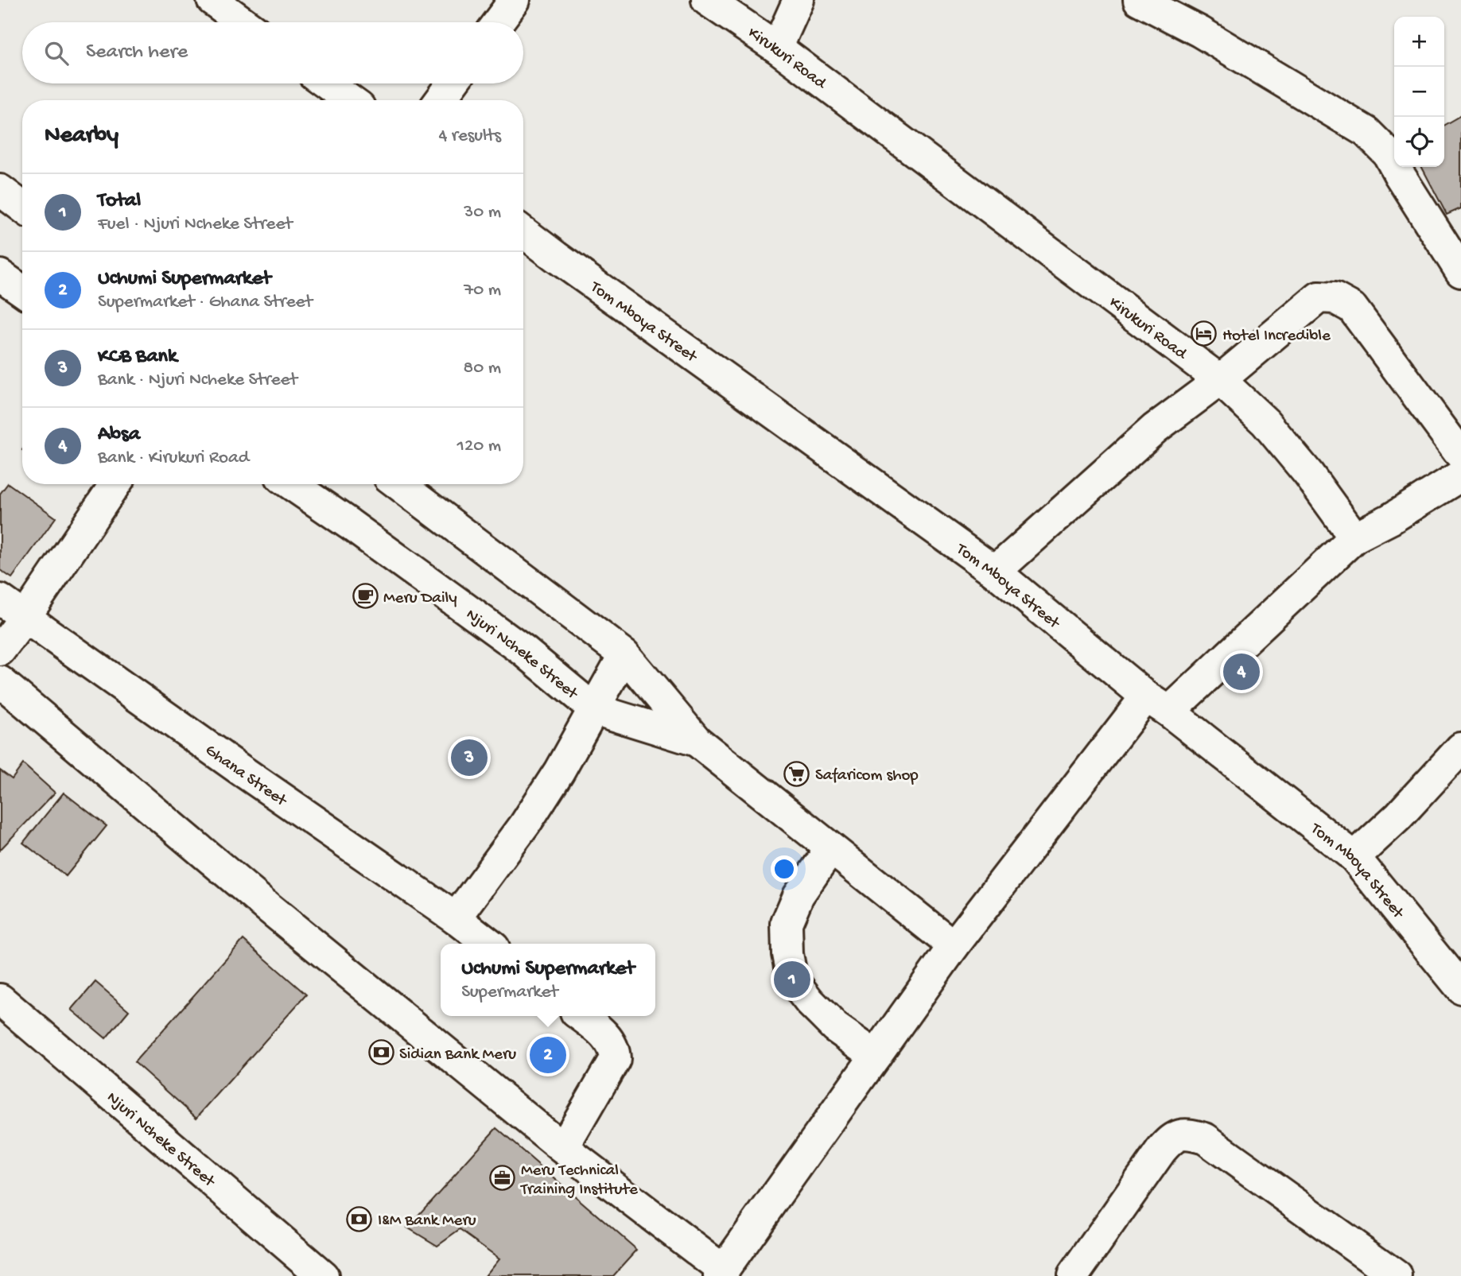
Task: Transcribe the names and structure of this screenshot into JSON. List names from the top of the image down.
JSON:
{
  "streets": {
    "street": [
      "Kirukuri Road",
      "Tom Mboya Street",
      "Njuri Ncheke Street",
      "Ghana Street"
    ]
  },
  "places": {
    "hotel": ["Hotel Incredible"],
    "cafe": ["Meru Daily"],
    "supermarket": ["Safaricom shop"],
    "bank": ["Sidian Bank Meru", "I&M Bank Meru"],
    "office": ["Meru Technical Training Institute"]
  },
  "page": {
    "map_buttons": ["+", "−"],
    "search": "Search here",
    "heading": ["Nearby", "4 results"],
    "list": [
      {
        "mark": "1",
        "name": "Total",
        "note": "Fuel · Njuri Ncheke Street",
        "value": "30 m"
      },
      {
        "mark": "2",
        "name": "Uchumi Supermarket",
        "note": "Supermarket · Ghana Street",
        "value": "70 m"
      },
      {
        "mark": "3",
        "name": "KCB Bank",
        "note": "Bank · Njuri Ncheke Street",
        "value": "80 m"
      },
      {
        "mark": "4",
        "name": "Absa",
        "note": "Bank · Kirukuri Road",
        "value": "120 m"
      }
    ],
    "pins": [
      "4",
      "3",
      "1",
      "2"
    ],
    "popup": ["Uchumi Supermarket", "Supermarket"]
  }
}
